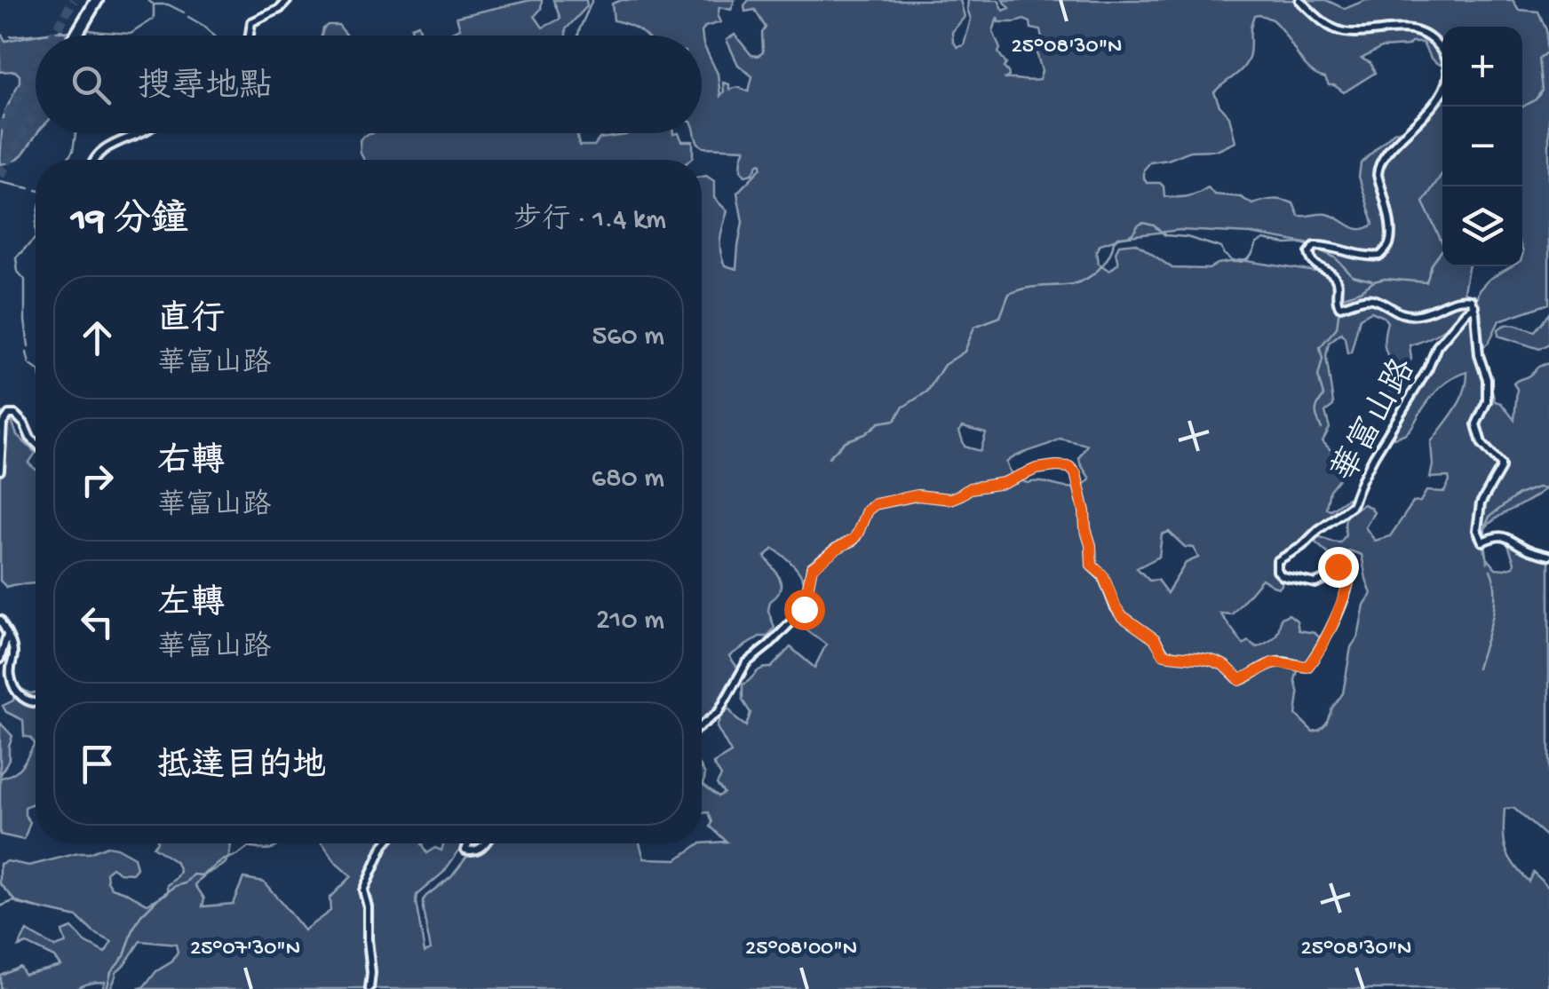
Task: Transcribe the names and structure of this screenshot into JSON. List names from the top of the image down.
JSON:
{
  "streets": {
    "street": ["華富山路"]
  },
  "page": {
    "map_buttons": ["+", "−"],
    "search": "搜尋地點",
    "heading": ["19 分鐘", "步行 · 1.4 km"],
    "list": [
      ["直行", "華富山路", "560 m"],
      ["右轉", "華富山路", "680 m"],
      ["左轉", "華富山路", "210 m"],
      "抵達目的地"
    ]
  },
  "coordinates": ["25°08'30\"N", "25°07'30\"N", "25°08'00\"N"]
}
